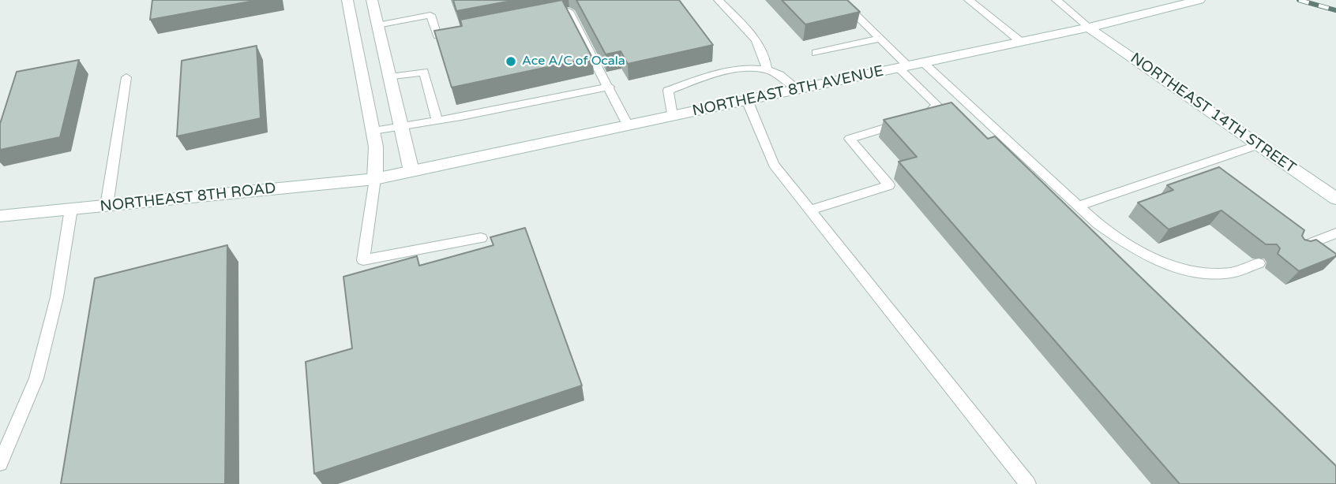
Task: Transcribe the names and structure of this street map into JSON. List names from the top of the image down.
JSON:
{
  "streets": {
    "main road": ["NORTHEAST 8TH AVENUE", "NORTHEAST 14TH STREET", "NORTHEAST 8TH ROAD"]
  },
  "crossings": [
    ["NORTHEAST 8TH AVENUE", "NORTHEAST 14TH STREET"],
    ["NORTHEAST 8TH AVENUE", "NORTHEAST 8TH ROAD"]
  ],
  "places": ["Ace A/C of Ocala"]
}
